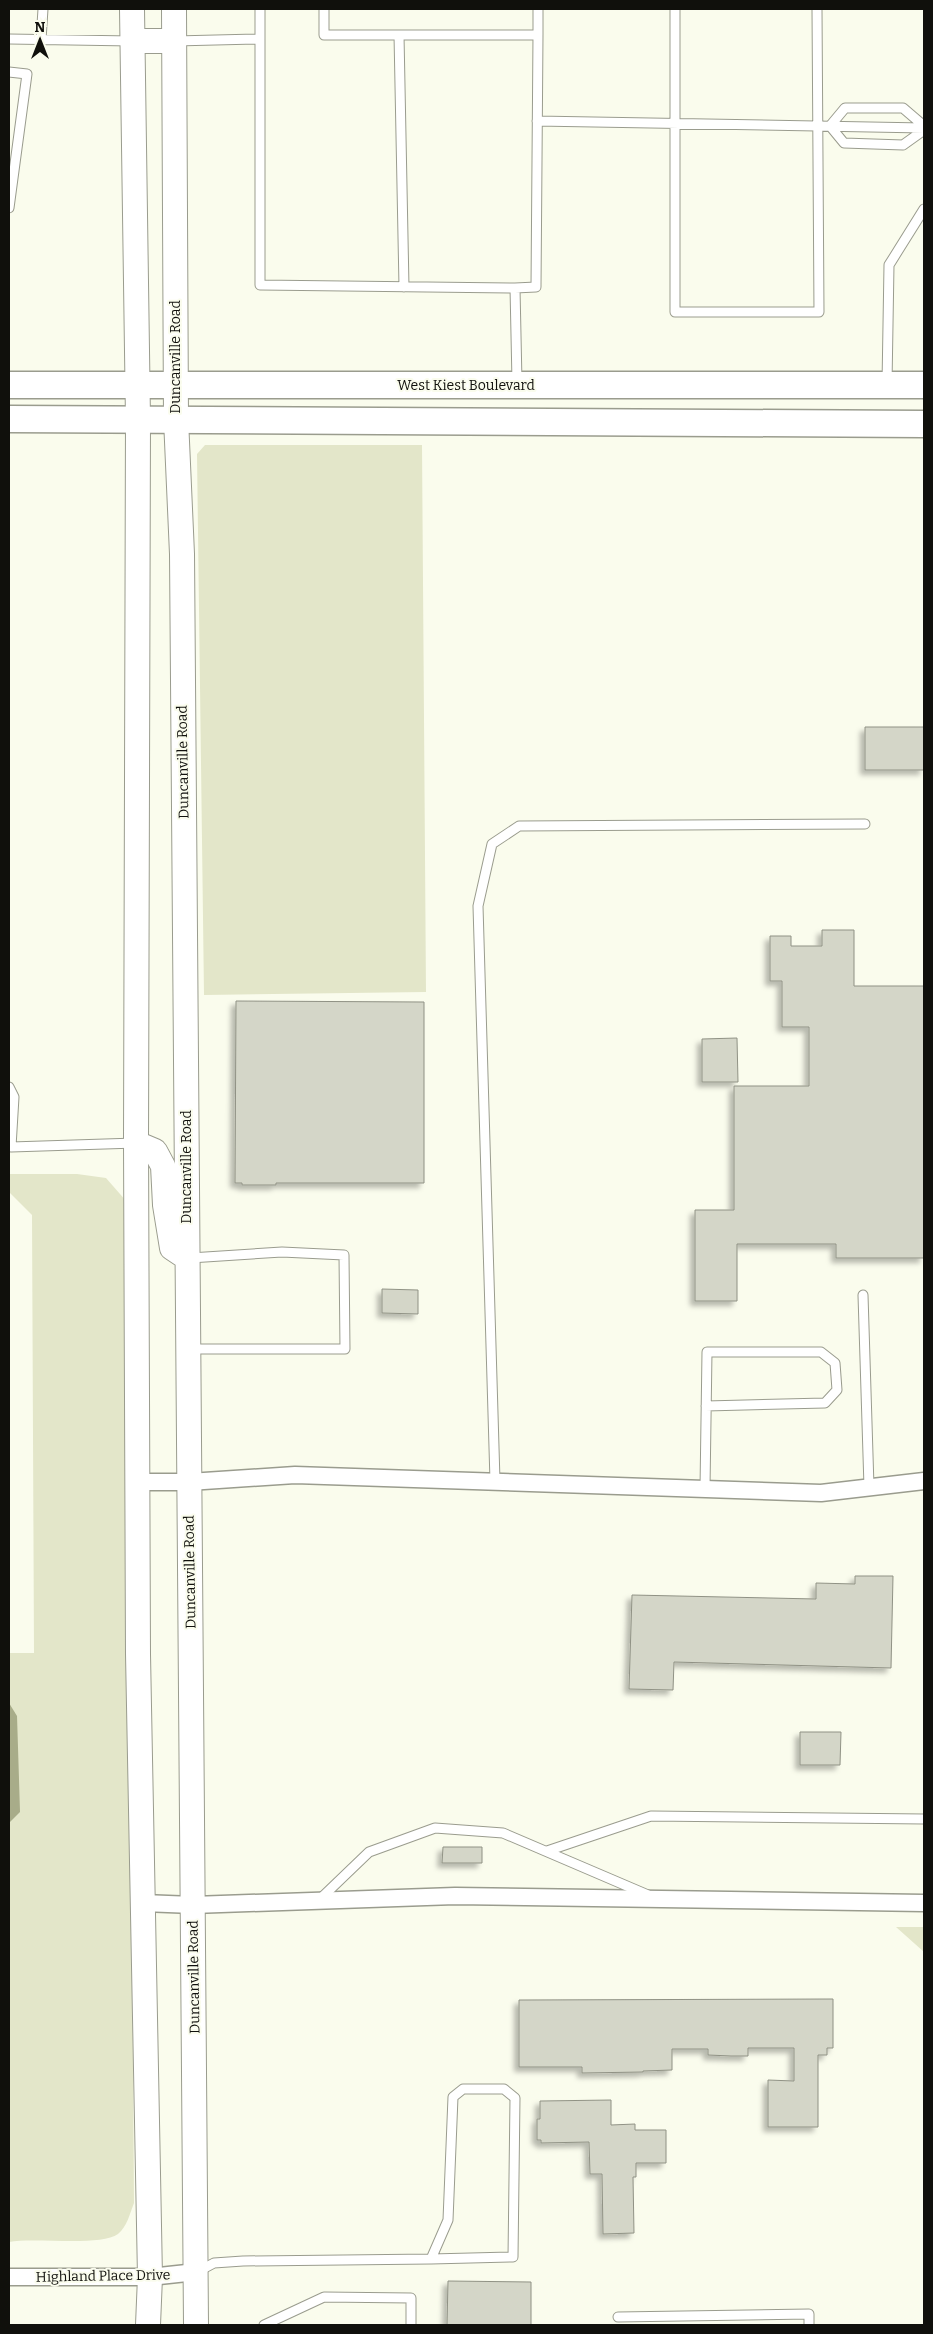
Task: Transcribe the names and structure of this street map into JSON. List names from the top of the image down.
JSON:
{
  "streets": {
    "main road": ["Duncanville Road", "West Kiest Boulevard"],
    "street": ["Highland Place Drive"]
  },
  "crossings": [
    ["Duncanville Road", "West Kiest Boulevard"],
    ["Duncanville Road", "Highland Place Drive"]
  ],
  "north": "top"
}
